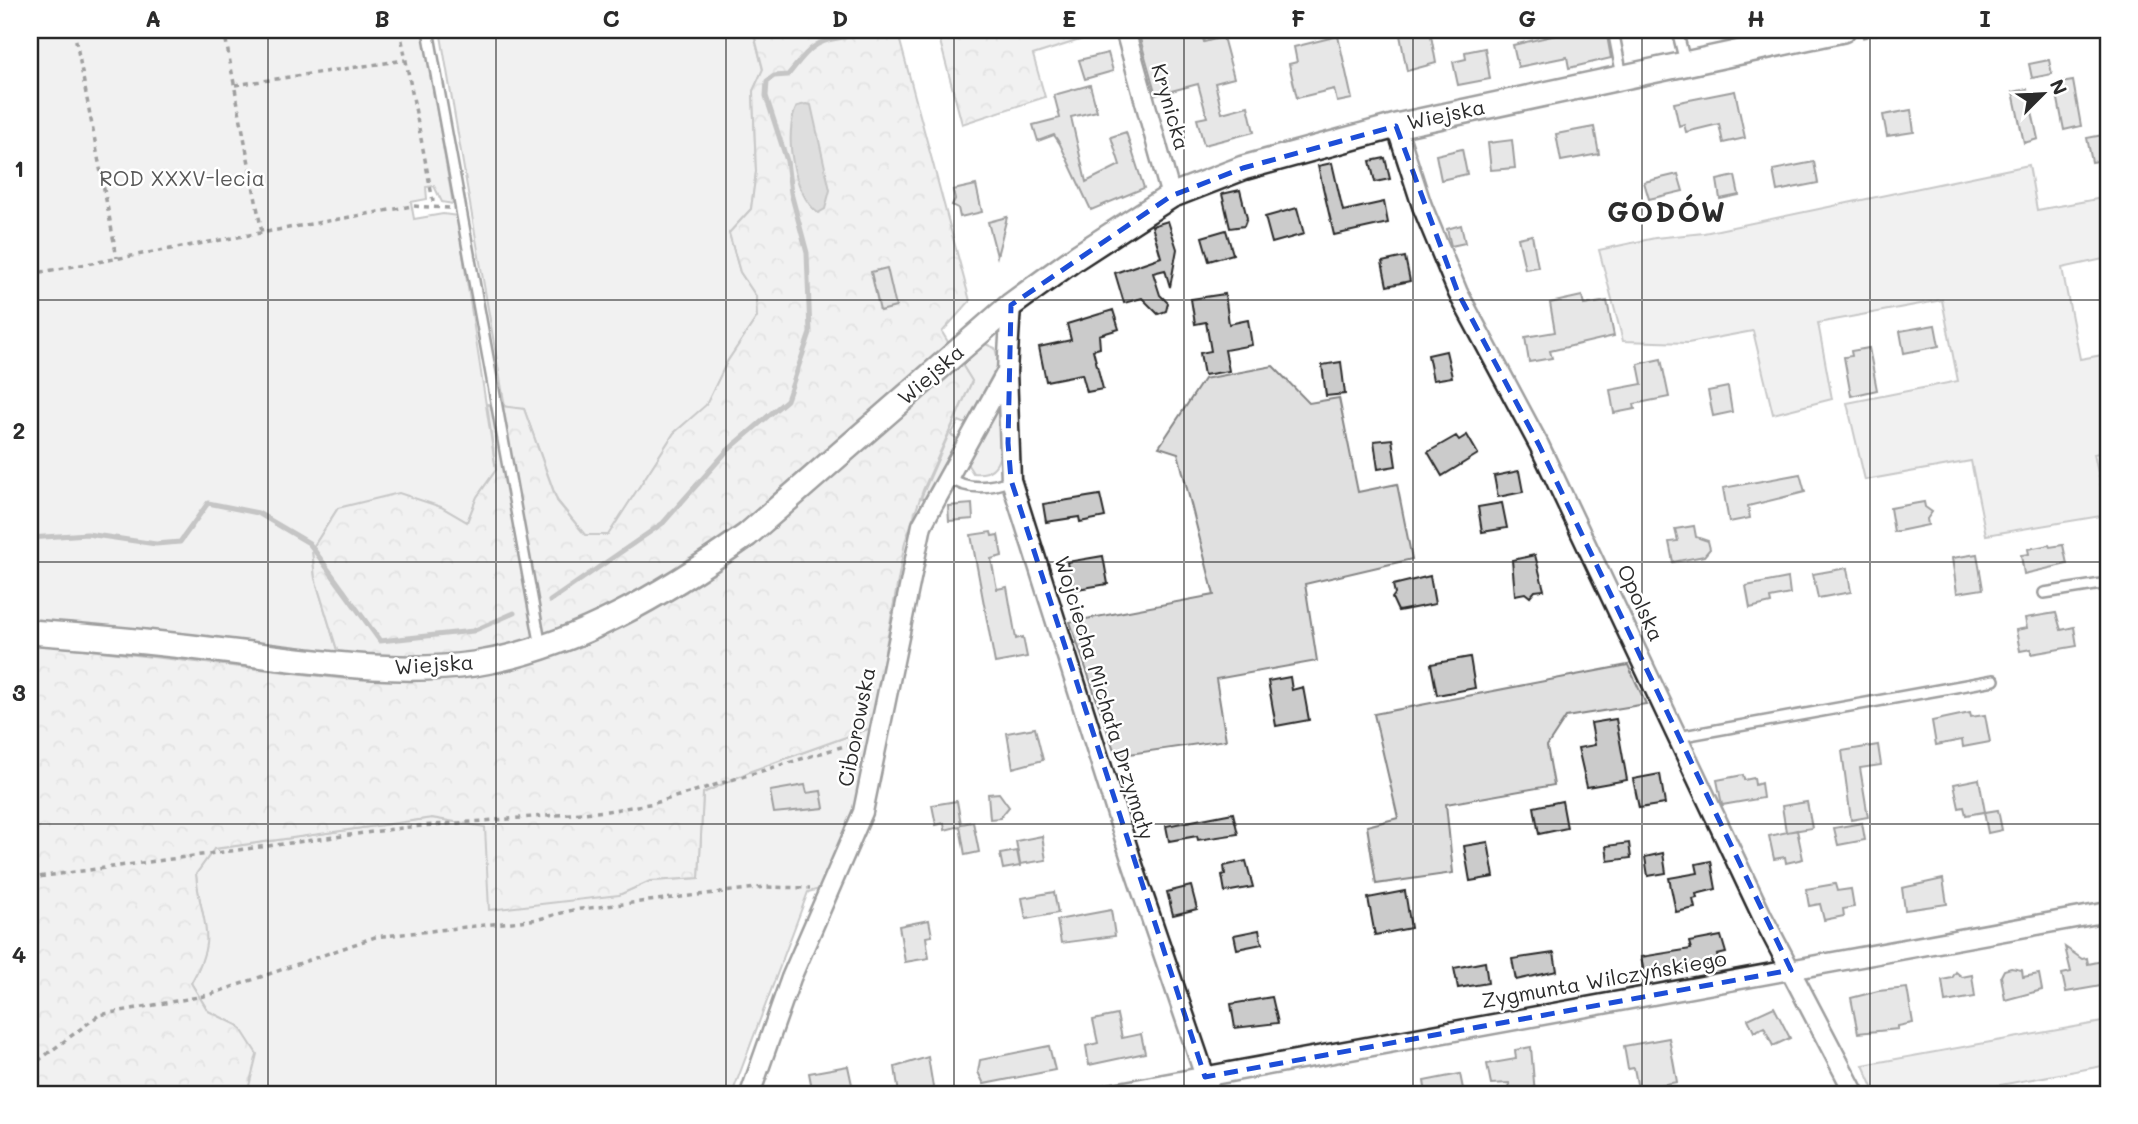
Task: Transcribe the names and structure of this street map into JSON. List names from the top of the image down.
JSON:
{
  "streets": {
    "street": [
      "Krynicka",
      "Wiejska",
      "Opolska",
      "Wojciecha Michała Drzymały",
      "Ciborowska",
      "Zygmunta Wilczyńskiego"
    ]
  },
  "crossings": [
    ["Krynicka", "Wiejska"],
    ["Wiejska", "Opolska"],
    ["Wiejska", "Wojciecha Michała Drzymały"],
    ["Opolska", "Zygmunta Wilczyńskiego"],
    ["Wojciecha Michała Drzymały", "Ciborowska"],
    ["Wojciecha Michała Drzymały", "Zygmunta Wilczyńskiego"]
  ],
  "districts": ["GODÓW"],
  "parks": ["ROD XXXV-lecia"],
  "north": "top right",
  "grid": {
    "columns": [
      "A",
      "B",
      "C",
      "D",
      "E",
      "F",
      "G",
      "H",
      "I"
    ],
    "rows": [
      "1",
      "2",
      "3",
      "4"
    ]
  }
}
